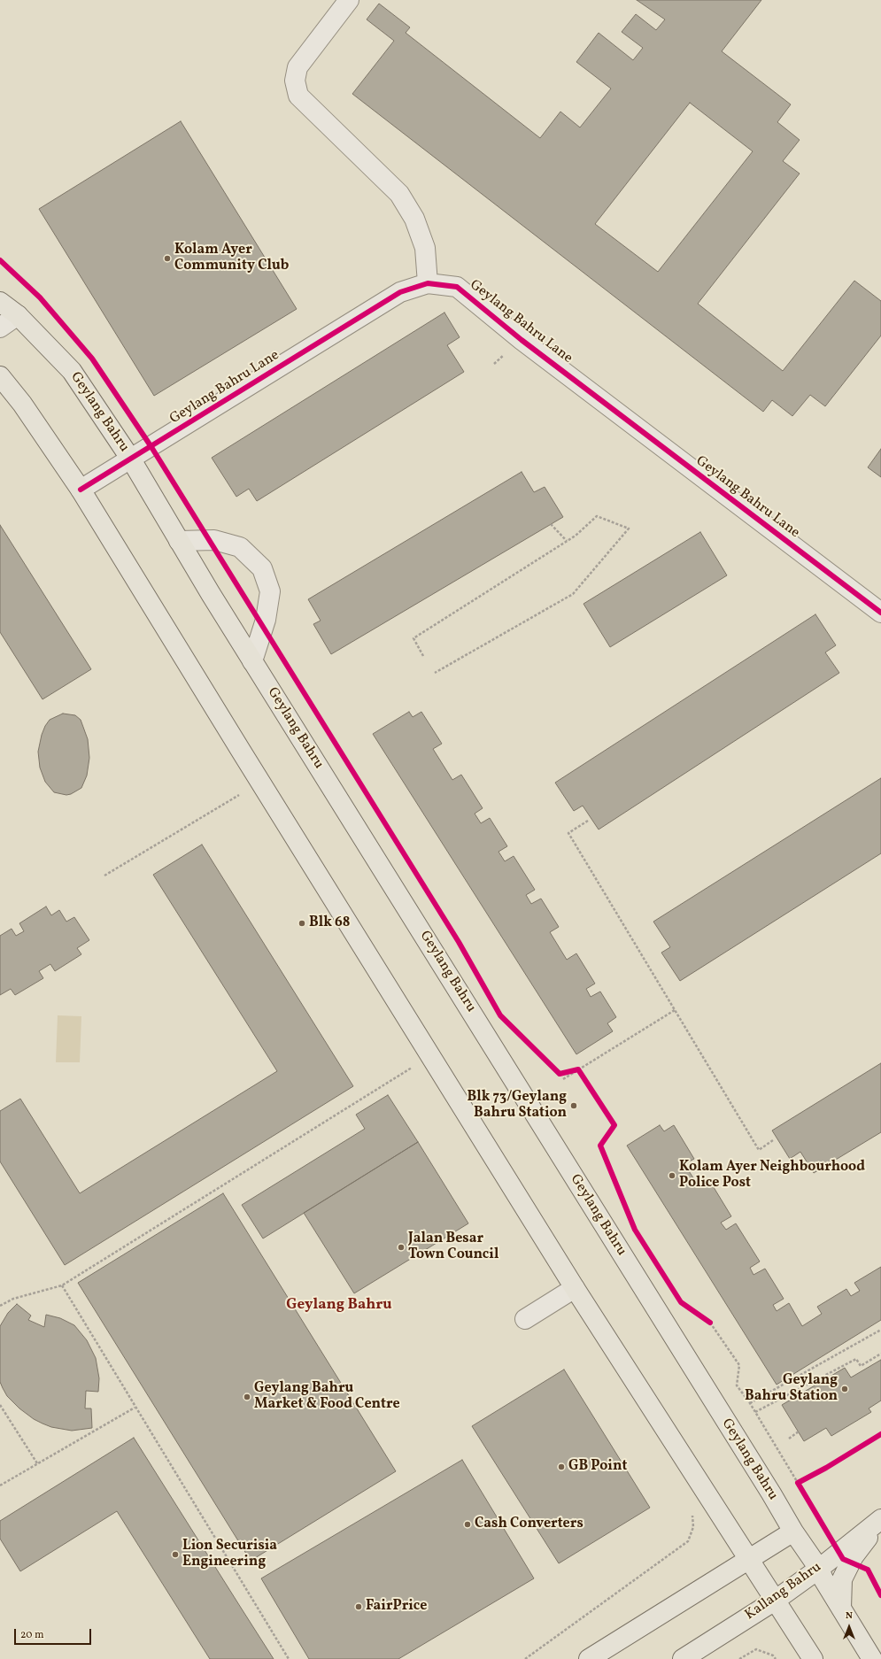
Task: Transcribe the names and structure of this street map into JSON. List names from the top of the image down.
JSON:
{
  "streets": {
    "main road": ["Geylang Bahru", "Kallang Bahru"],
    "street": ["Geylang Bahru Lane"]
  },
  "crossings": [
    ["Geylang Bahru Lane", "Geylang Bahru"],
    ["Geylang Bahru", "Kallang Bahru"]
  ],
  "districts": ["Geylang Bahru"],
  "places": [
    "Kolam Ayer Community Club",
    "Blk 68",
    "Blk 73/Geylang Bahru Station",
    "Kolam Ayer Neighbourhood Police Post",
    "Jalan Besar Town Council",
    "Geylang Bahru Station",
    "Geylang Bahru Market & Food Centre",
    "GB Point",
    "Cash Converters",
    "Lion Securisia Engineering",
    "FairPrice"
  ],
  "scale_bar": "20 m",
  "north": "top"
}
